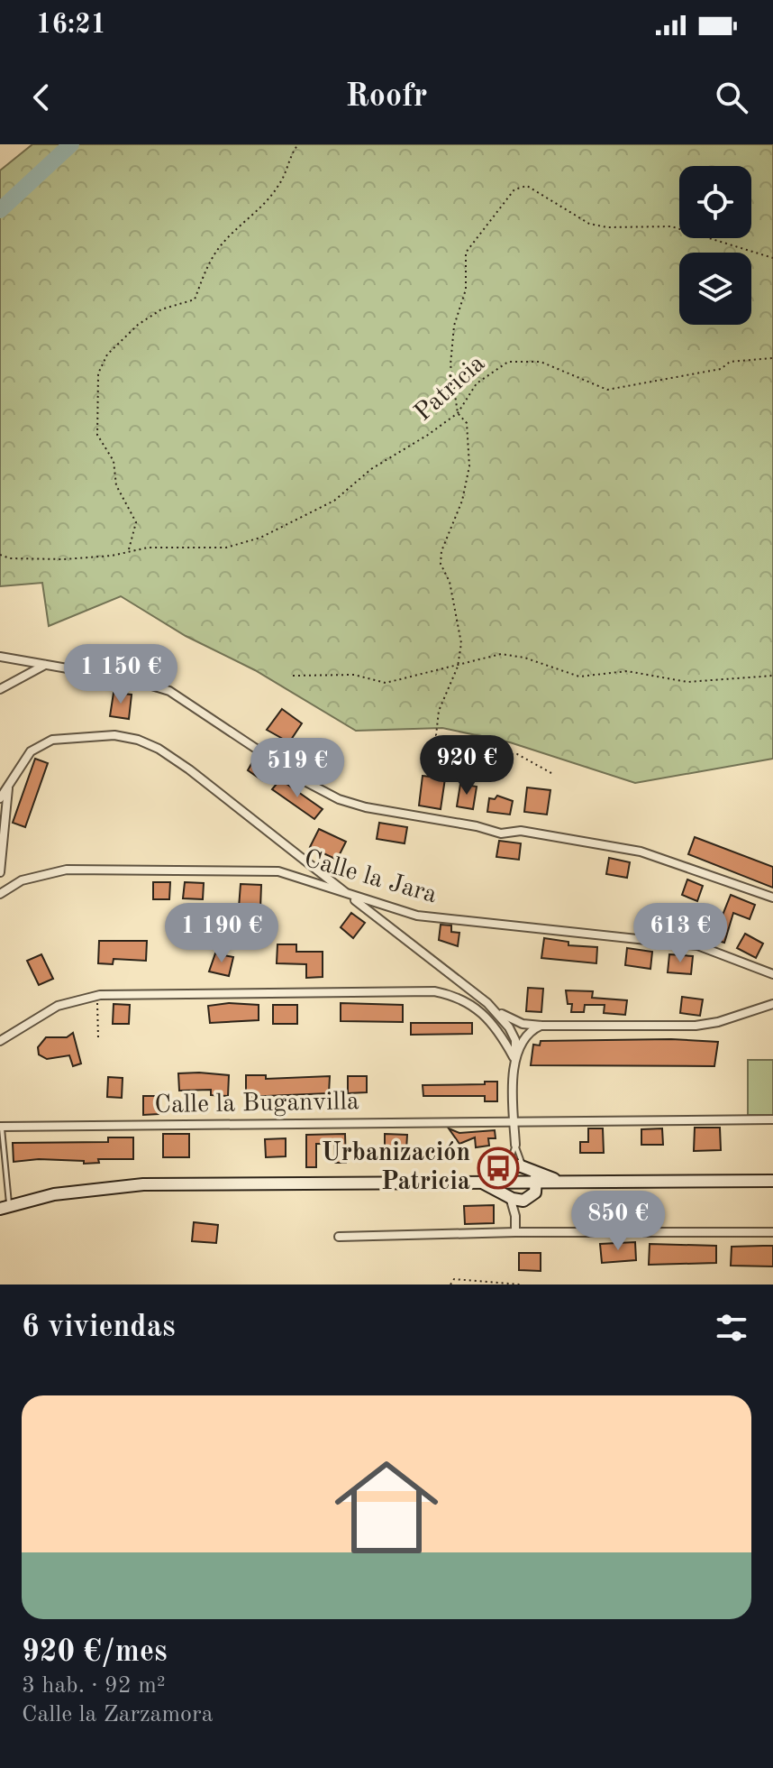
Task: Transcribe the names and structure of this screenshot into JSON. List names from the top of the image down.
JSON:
{
  "streets": {
    "street": ["Calle la Jara", "Calle la Buganvilla"],
    "path": ["Patricia"]
  },
  "places": {
    "bus stop": ["Urbanización Patricia"]
  },
  "page": {
    "status": "16:21",
    "header": "Roofr",
    "price": [
      "1 150 €",
      "920 €",
      "519 €",
      "1 190 €",
      "613 €",
      "850 €"
    ],
    "heading": "6 viviendas",
    "list": [
      {
        "name": "920 €/mes",
        "note": "3 hab. · 92 m² · Calle la Zarzamora"
      }
    ]
  }
}
